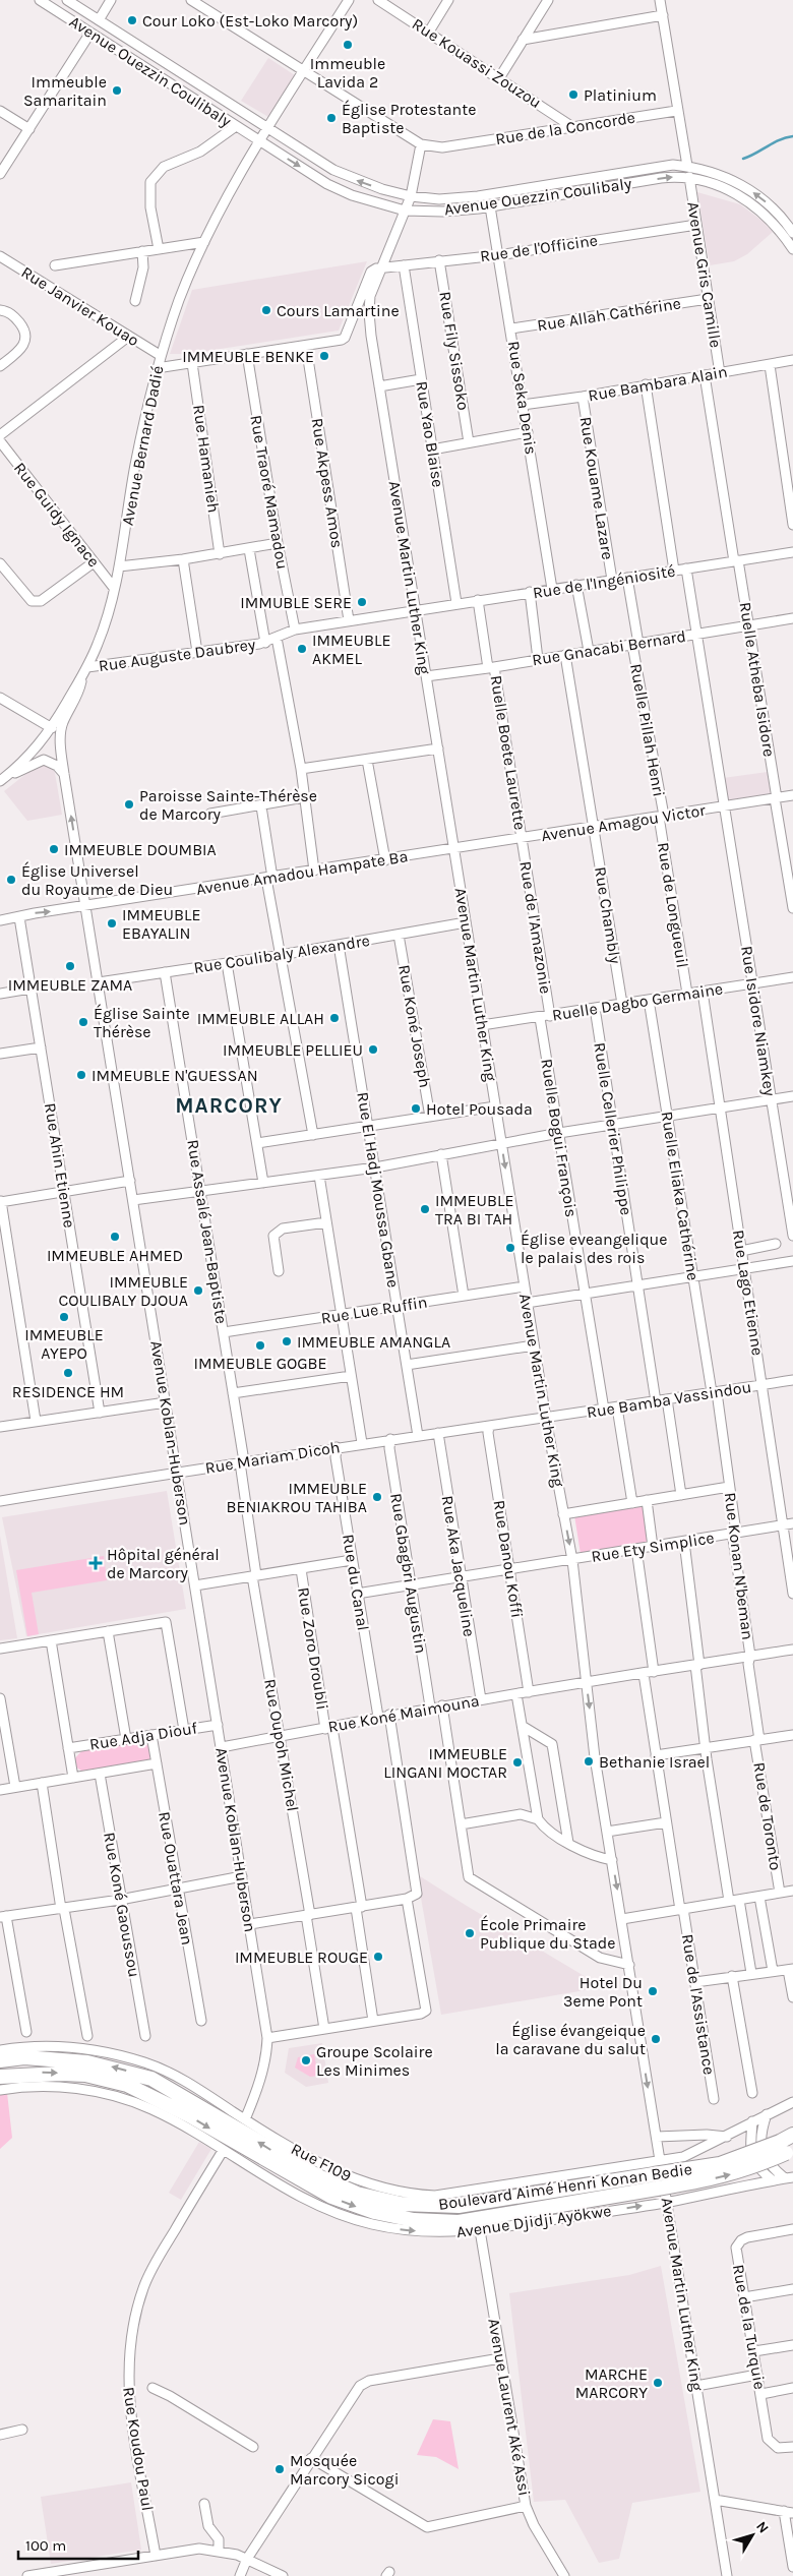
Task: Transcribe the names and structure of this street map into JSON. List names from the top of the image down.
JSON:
{
  "streets": {
    "highway": ["Boulevard Aimé Henri Konan Bedie"],
    "street": [
      "Rue Kouassi Zouzou",
      "Avenue Ouezzin Coulibaly",
      "Rue de la Concorde",
      "Rue de l'Officine",
      "Avenue Gris Camille",
      "Rue Janvier Kouao",
      "Rue Allah Cathérine",
      "Rue Fily Sissoko",
      "Rue Bambara Alain",
      "Rue Seka Denis",
      "Rue Yao Blaise",
      "Avenue Bernard Dadié",
      "Rue Hamanieh",
      "Rue Akpess Amos",
      "Rue Kouame Lazare",
      "Rue Traoré Mamadou",
      "Rue Guidy Ignace",
      "Avenue Martin Luther King",
      "Rue de l'Ingéniosité",
      "Rue Gnacabi Bernard",
      "Rue Auguste Daubrey",
      "Ruelle Atheba Isidore",
      "Ruelle Pillah Henri",
      "Ruelle Boete Laurette",
      "Avenue Amagou Victor",
      "Avenue Amadou Hampate Ba",
      "Rue de Longueuil",
      "Rue Chambly",
      "Rue de l'Amazonie",
      "Rue Coulibaly Alexandre",
      "Ruelle Dagbo Germaine",
      "Rue Isidore Niamkey",
      "Rue Koné Joseph",
      "Ruelle Cellerier Philippe",
      "Ruelle Bogui François",
      "Rue Ahin Etienne",
      "Rue El Hadj Moussa Gbane",
      "Ruelle Eliaka Cathérine",
      "Rue Assalé Jean-Baptiste",
      "Rue Lago Etienne",
      "Rue Lue Ruffin",
      "Rue Bamba Vassindou",
      "Avenue Koblan-Huberson",
      "Rue Mariam Dicoh",
      "Rue Ety Simplice",
      "Rue Danou Koffi",
      "Rue Aka Jacqueline",
      "Rue Konan N'beman",
      "Rue Gbagbri Augustin",
      "Rue du Canal",
      "Rue Zoro Droubli",
      "Rue Koné Maimouna",
      "Rue Adja Diouf",
      "Rue Oupoh Michel",
      "Rue de Toronto",
      "Rue Ouattara Jean",
      "Rue Koné Gaoussou",
      "Rue de l'Assistance",
      "Rue F109",
      "Avenue Djidji Ayökwe",
      "Rue de la Turquie",
      "Avenue Laurent Aké Assi",
      "Rue Koudou Paul"
    ]
  },
  "crossings": [
    ["Rue Kouassi Zouzou", "Rue de la Concorde"],
    ["Avenue Ouezzin Coulibaly", "Avenue Gris Camille"],
    ["Avenue Ouezzin Coulibaly", "Rue Seka Denis"],
    ["Avenue Ouezzin Coulibaly", "Avenue Bernard Dadié"],
    ["Avenue Ouezzin Coulibaly", "Avenue Martin Luther King"],
    ["Rue de la Concorde", "Avenue Bernard Dadié"],
    ["Rue de la Concorde", "Avenue Martin Luther King"],
    ["Rue de l'Officine", "Avenue Gris Camille"],
    ["Rue de l'Officine", "Rue Fily Sissoko"],
    ["Rue de l'Officine", "Rue Seka Denis"],
    ["Rue de l'Officine", "Rue Yao Blaise"],
    ["Rue de l'Officine", "Avenue Martin Luther King"],
    ["Avenue Gris Camille", "Rue Allah Cathérine"],
    ["Avenue Gris Camille", "Rue Bambara Alain"],
    ["Rue Janvier Kouao", "Avenue Bernard Dadié"],
    ["Rue Allah Cathérine", "Rue Seka Denis"],
    ["Rue Bambara Alain", "Rue Seka Denis"],
    ["Rue Bambara Alain", "Rue Kouame Lazare"],
    ["Rue Bambara Alain", "Ruelle Atheba Isidore"],
    ["Rue Seka Denis", "Rue de l'Ingéniosité"],
    ["Rue Yao Blaise", "Rue de l'Ingéniosité"],
    ["Avenue Bernard Dadié", "Rue Guidy Ignace"],
    ["Avenue Bernard Dadié", "Rue Auguste Daubrey"],
    ["Avenue Bernard Dadié", "Avenue Koblan-Huberson"],
    ["Rue Akpess Amos", "Rue Auguste Daubrey"],
    ["Rue Kouame Lazare", "Rue de l'Ingéniosité"],
    ["Rue Traoré Mamadou", "Rue Auguste Daubrey"],
    ["Avenue Martin Luther King", "Rue de l'Ingéniosité"],
    ["Avenue Martin Luther King", "Rue Gnacabi Bernard"],
    ["Avenue Martin Luther King", "Rue Auguste Daubrey"],
    ["Avenue Martin Luther King", "Avenue Amagou Victor"],
    ["Avenue Martin Luther King", "Avenue Amadou Hampate Ba"],
    ["Avenue Martin Luther King", "Rue Coulibaly Alexandre"],
    ["Avenue Martin Luther King", "Ruelle Dagbo Germaine"],
    ["Avenue Martin Luther King", "Rue Lue Ruffin"],
    ["Avenue Martin Luther King", "Rue Bamba Vassindou"],
    ["Avenue Martin Luther King", "Rue Mariam Dicoh"],
    ["Avenue Martin Luther King", "Rue Ety Simplice"],
    ["Avenue Martin Luther King", "Rue Koné Maimouna"],
    ["Avenue Martin Luther King", "Rue F109"],
    ["Avenue Martin Luther King", "Avenue Djidji Ayökwe"],
    ["Rue de l'Ingéniosité", "Rue Auguste Daubrey"],
    ["Rue de l'Ingéniosité", "Ruelle Atheba Isidore"],
    ["Rue de l'Ingéniosité", "Ruelle Pillah Henri"],
    ["Rue de l'Ingéniosité", "Ruelle Boete Laurette"],
    ["Rue de l'Ingéniosité", "Rue Isidore Niamkey"],
    ["Rue Gnacabi Bernard", "Ruelle Atheba Isidore"],
    ["Rue Gnacabi Bernard", "Ruelle Pillah Henri"],
    ["Rue Gnacabi Bernard", "Ruelle Boete Laurette"],
    ["Rue Gnacabi Bernard", "Rue Chambly"],
    ["Rue Gnacabi Bernard", "Rue Isidore Niamkey"],
    ["Ruelle Atheba Isidore", "Avenue Amagou Victor"],
    ["Ruelle Pillah Henri", "Avenue Amagou Victor"],
    ["Ruelle Pillah Henri", "Rue de Longueuil"],
    ["Ruelle Boete Laurette", "Avenue Amagou Victor"],
    ["Ruelle Boete Laurette", "Rue de l'Amazonie"],
    ["Avenue Amagou Victor", "Avenue Amadou Hampate Ba"],
    ["Avenue Amagou Victor", "Rue de Longueuil"],
    ["Avenue Amagou Victor", "Rue Chambly"],
    ["Avenue Amagou Victor", "Rue de l'Amazonie"],
    ["Avenue Amagou Victor", "Rue Isidore Niamkey"],
    ["Avenue Amadou Hampate Ba", "Rue Ahin Etienne"],
    ["Avenue Amadou Hampate Ba", "Avenue Koblan-Huberson"],
    ["Rue de Longueuil", "Ruelle Dagbo Germaine"],
    ["Rue Chambly", "Ruelle Dagbo Germaine"],
    ["Rue de l'Amazonie", "Ruelle Dagbo Germaine"],
    ["Rue Coulibaly Alexandre", "Rue Koné Joseph"],
    ["Rue Coulibaly Alexandre", "Rue El Hadj Moussa Gbane"],
    ["Rue Coulibaly Alexandre", "Rue Assalé Jean-Baptiste"],
    ["Rue Coulibaly Alexandre", "Avenue Koblan-Huberson"],
    ["Ruelle Dagbo Germaine", "Rue Isidore Niamkey"],
    ["Ruelle Dagbo Germaine", "Ruelle Cellerier Philippe"],
    ["Ruelle Dagbo Germaine", "Ruelle Bogui François"],
    ["Ruelle Dagbo Germaine", "Ruelle Eliaka Cathérine"],
    ["Ruelle Dagbo Germaine", "Rue Lago Etienne"],
    ["Ruelle Cellerier Philippe", "Rue Bamba Vassindou"],
    ["Ruelle Bogui François", "Rue Bamba Vassindou"],
    ["Rue El Hadj Moussa Gbane", "Rue Lue Ruffin"],
    ["Rue El Hadj Moussa Gbane", "Rue Mariam Dicoh"],
    ["Ruelle Eliaka Cathérine", "Rue Bamba Vassindou"],
    ["Ruelle Eliaka Cathérine", "Rue Konan N'beman"],
    ["Rue Assalé Jean-Baptiste", "Rue Lue Ruffin"],
    ["Rue Assalé Jean-Baptiste", "Rue Mariam Dicoh"],
    ["Rue Assalé Jean-Baptiste", "Rue Oupoh Michel"],
    ["Rue Lago Etienne", "Rue Bamba Vassindou"],
    ["Rue Lago Etienne", "Rue Ety Simplice"],
    ["Rue Bamba Vassindou", "Rue Mariam Dicoh"],
    ["Rue Bamba Vassindou", "Rue Konan N'beman"],
    ["Avenue Koblan-Huberson", "Rue Mariam Dicoh"],
    ["Avenue Koblan-Huberson", "Rue Koné Maimouna"],
    ["Avenue Koblan-Huberson", "Rue Adja Diouf"],
    ["Avenue Koblan-Huberson", "Rue F109"],
    ["Rue Mariam Dicoh", "Rue Danou Koffi"],
    ["Rue Mariam Dicoh", "Rue Aka Jacqueline"],
    ["Rue Mariam Dicoh", "Rue Gbagbri Augustin"],
    ["Rue Mariam Dicoh", "Rue du Canal"],
    ["Rue Mariam Dicoh", "Rue Oupoh Michel"],
    ["Rue Ety Simplice", "Rue Danou Koffi"],
    ["Rue Ety Simplice", "Rue Aka Jacqueline"],
    ["Rue Ety Simplice", "Rue Konan N'beman"],
    ["Rue Ety Simplice", "Rue Gbagbri Augustin"],
    ["Rue Ety Simplice", "Rue du Canal"],
    ["Rue Danou Koffi", "Rue Koné Maimouna"],
    ["Rue Aka Jacqueline", "Rue Koné Maimouna"],
    ["Rue Konan N'beman", "Rue Koné Maimouna"],
    ["Rue Konan N'beman", "Rue de Toronto"],
    ["Rue Gbagbri Augustin", "Rue Koné Maimouna"],
    ["Rue du Canal", "Rue Koné Maimouna"],
    ["Rue Zoro Droubli", "Rue Koné Maimouna"],
    ["Rue Koné Maimouna", "Rue Oupoh Michel"],
    ["Rue Koné Maimouna", "Rue de l'Assistance"],
    ["Rue Adja Diouf", "Rue Ouattara Jean"],
    ["Avenue Djidji Ayökwe", "Avenue Laurent Aké Assi"],
    ["Avenue Djidji Ayökwe", "Rue Koudou Paul"]
  ],
  "one_way": ["Avenue Djidji Ayökwe"],
  "districts": ["MARCORY"],
  "places": {
    "other": [
      "Cour Loko (Est-Loko Marcory)",
      "Immeuble Lavida 2",
      "Immeuble Samaritain",
      "Platinium",
      "Église Protestante Baptiste",
      "Cours Lamartine",
      "IMMEUBLE BENKE",
      "IMMUBLE SERE",
      "IMMEUBLE AKMEL",
      "Paroisse Sainte-Thérèse de Marcory",
      "IMMEUBLE DOUMBIA",
      "Église Universel du Royaume de Dieu",
      "IMMEUBLE EBAYALIN",
      "IMMEUBLE ZAMA",
      "IMMEUBLE ALLAH",
      "Église Sainte Thérèse",
      "IMMEUBLE PELLIEU",
      "IMMEUBLE N'GUESSAN",
      "Hotel Pousada",
      "IMMEUBLE TRA BI TAH",
      "IMMEUBLE AHMED",
      "Église eveangelique le palais des rois",
      "IMMEUBLE COULIBALY DJOUA",
      "IMMEUBLE AYEPO",
      "IMMEUBLE AMANGLA",
      "IMMEUBLE GOGBE",
      "RESIDENCE HM",
      "IMMEUBLE BENIAKROU TAHIBA",
      "Bethanie Israel",
      "IMMEUBLE LINGANI MOCTAR",
      "École Primaire Publique du Stade",
      "IMMEUBLE ROUGE",
      "Hotel Du 3eme Pont",
      "Église évangeique la caravane du salut",
      "Groupe Scolaire Les Minimes",
      "MARCHE MARCORY",
      "Mosquée Marcory Sicogi"
    ],
    "health": ["Hôpital général de Marcory"]
  },
  "scale_bar": "100 m",
  "north": "top right"
}
